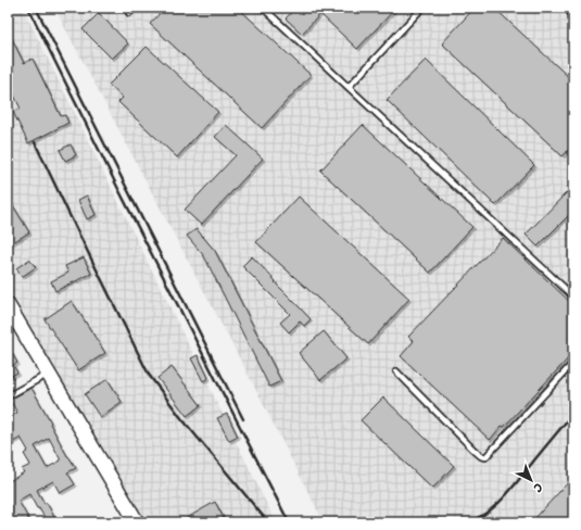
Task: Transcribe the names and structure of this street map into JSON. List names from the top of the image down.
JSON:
{
  "north": "bottom right"
}
